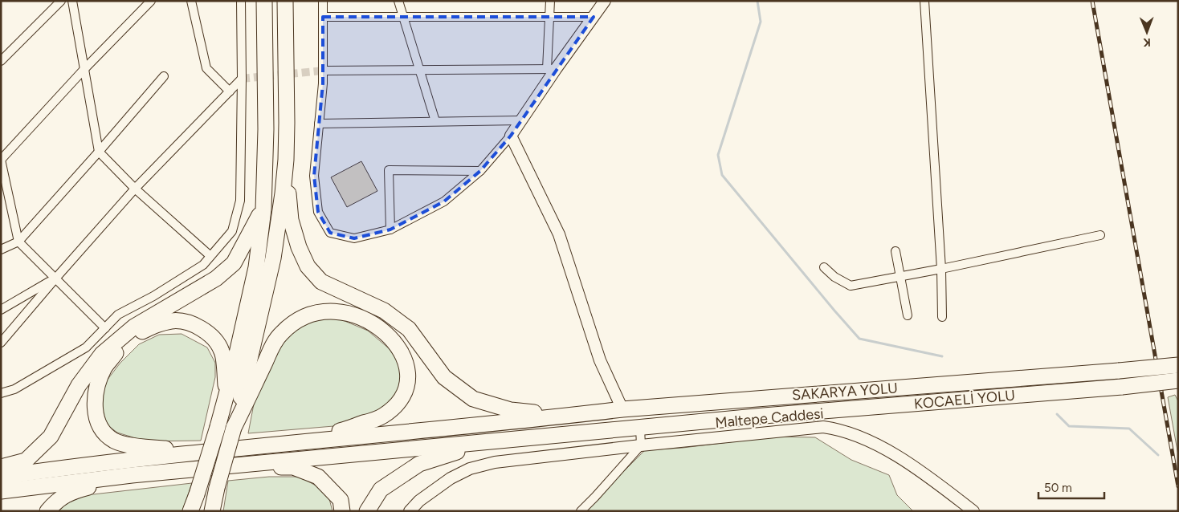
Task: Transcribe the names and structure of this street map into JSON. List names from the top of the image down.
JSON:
{
  "streets": {
    "highway": ["SAKARYA YOLU", "KOCAELİ YOLU"],
    "street": ["Maltepe Caddesi"]
  },
  "scale_bar": "50 m",
  "north": "bottom"
}
